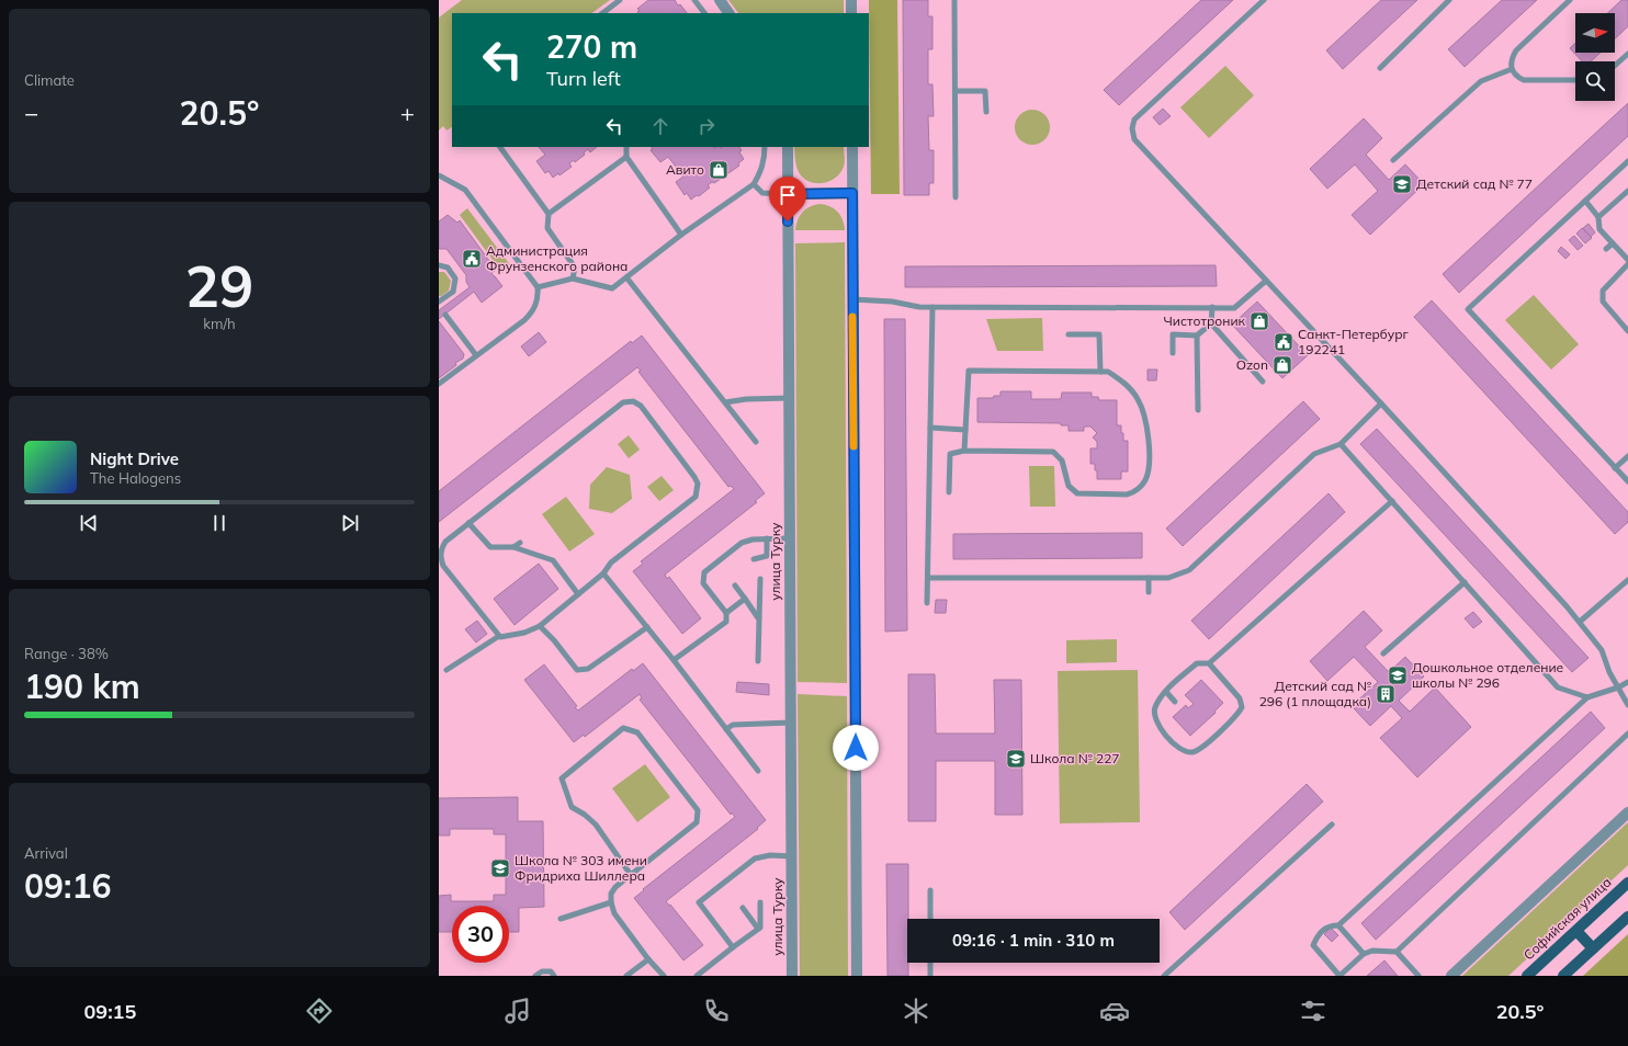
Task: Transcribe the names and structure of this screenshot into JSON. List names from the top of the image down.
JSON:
{
  "streets": {
    "main road": ["Софийская улица"],
    "street": ["улица Турку"]
  },
  "places": {
    "shop": ["Авито", "Чистотроник", "Ozon"],
    "school or university": [
      "Детский сад № 77",
      "Дошкольное отделение школы № 296",
      "Школа № 227",
      "Школа № 303 имени Фридриха Шиллера"
    ],
    "public building": ["Администрация Фрунзенского района", "Санкт-Петербург 192241"],
    "building": ["Детский сад № 296 (1 площадка)"]
  },
  "north": "right",
  "page": {
    "tile": [
      "Climate",
      ["29", "km/h"],
      ["Range · 38%", "190 km"],
      ["Arrival", "09:16"]
    ],
    "turn": ["270 m", "Turn left"],
    "heat": ["−", "20.5°", "+"],
    "song": ["Night Drive", "The Halogens"],
    "limit": "30",
    "trip": "09:16 · 1 min · 310 m",
    "tabs": ["09:15", "20.5°"]
  }
}
